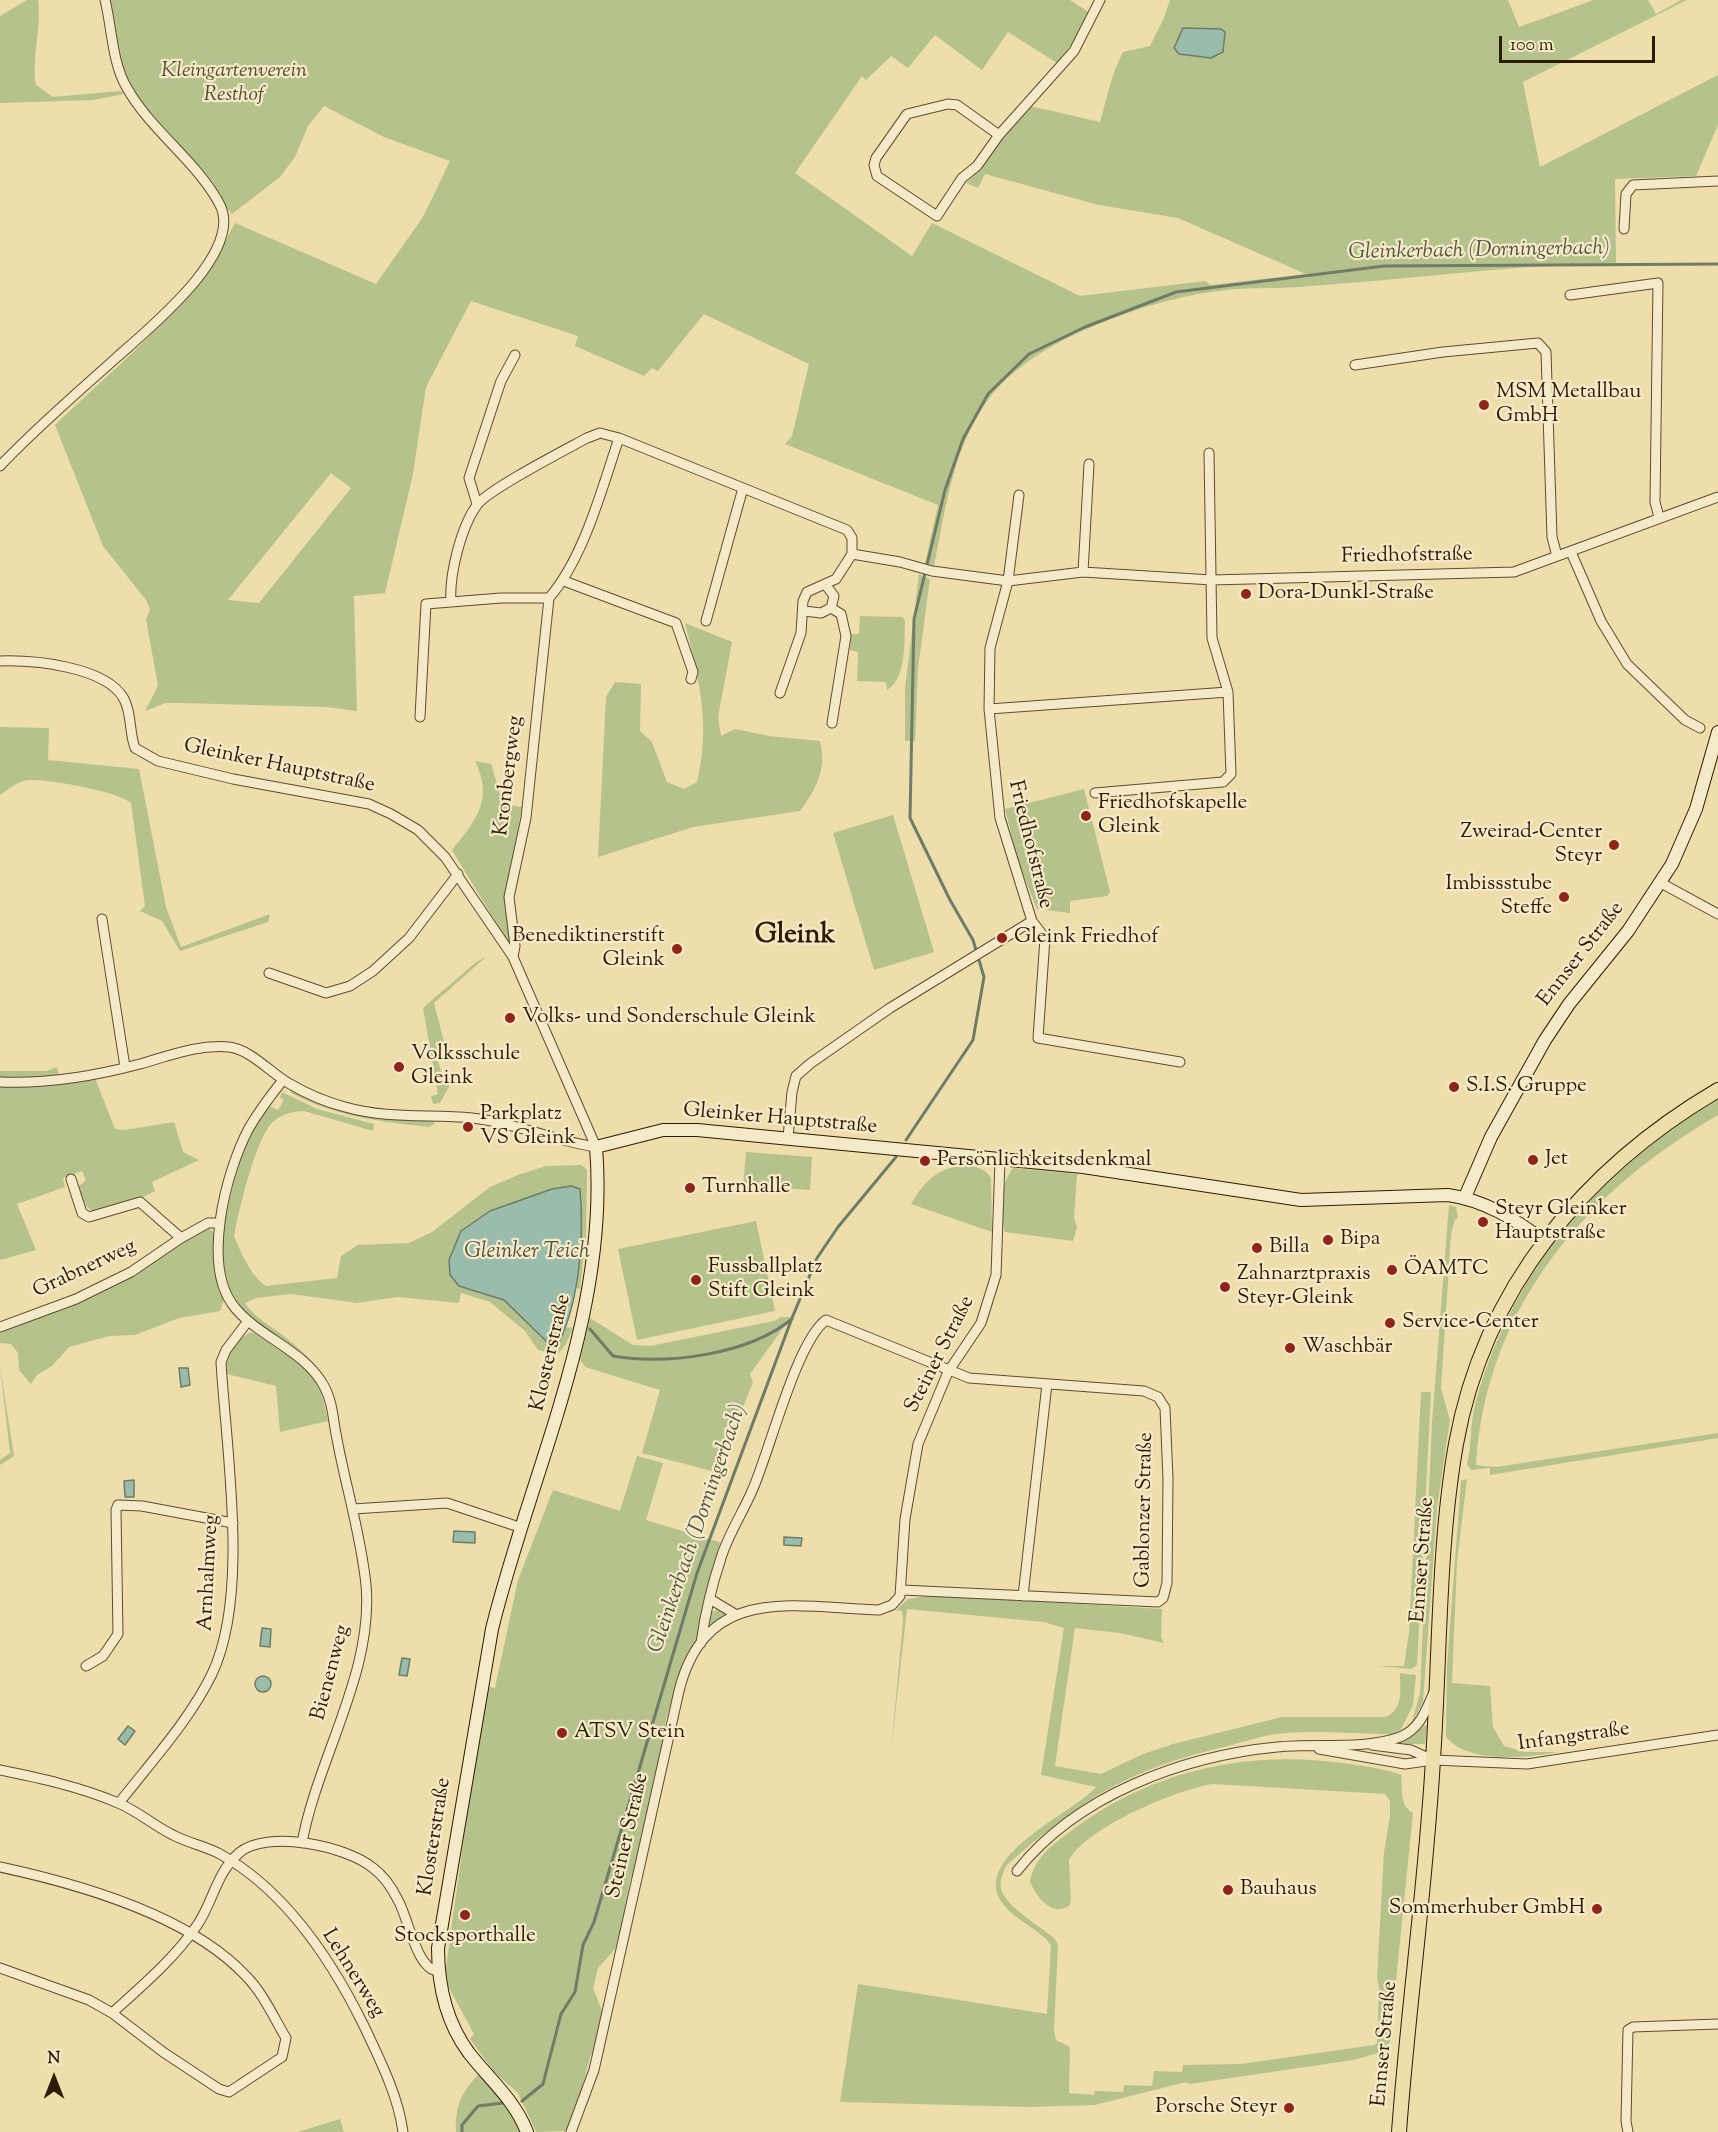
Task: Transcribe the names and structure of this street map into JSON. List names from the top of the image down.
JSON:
{
  "streets": {
    "main road": ["Ennser Straße"],
    "street": [
      "Friedhofstraße",
      "Gleinker Hauptstraße",
      "Kronbergweg",
      "Grabnerweg",
      "Klosterstraße",
      "Steiner Straße",
      "Gablonzer Straße",
      "Arnhalmweg",
      "Bienenweg",
      "Infangstraße",
      "Lehnerweg"
    ]
  },
  "crossings": [
    ["Friedhofstraße", "Gleinker Hauptstraße"],
    ["Gleinker Hauptstraße", "Kronbergweg"],
    ["Gleinker Hauptstraße", "Ennser Straße"],
    ["Gleinker Hauptstraße", "Klosterstraße"],
    ["Gleinker Hauptstraße", "Steiner Straße"],
    ["Ennser Straße", "Infangstraße"],
    ["Grabnerweg", "Bienenweg"],
    ["Steiner Straße", "Gablonzer Straße"],
    ["Arnhalmweg", "Bienenweg"]
  ],
  "districts": ["Gleink"],
  "water": ["Gleinkerbach (Dorningerbach)", "Gleinker Teich"],
  "parks": ["Kleingartenverein Resthof"],
  "places": [
    "MSM Metallbau GmbH",
    "Dora-Dunkl-Straße",
    "Friedhofskapelle Gleink",
    "Zweirad-Center Steyr",
    "Imbissstube Steffe",
    "Gleink Friedhof",
    "Benediktinerstift Gleink",
    "Volks- und Sonderschule Gleink",
    "Volksschule Gleink",
    "S.I.S. Gruppe",
    "Parkplatz VS Gleink",
    "Jet",
    "Persönlichkeitsdenkmal",
    "Turnhalle",
    "Steyr Gleinker Hauptstraße",
    "Bipa",
    "Billa",
    "ÖAMTC",
    "Fussballplatz Stift Gleink",
    "Zahnarztpraxis Steyr-Gleink",
    "Service-Center",
    "Waschbär",
    "ATSV Stein",
    "Bauhaus",
    "Sommerhuber GmbH",
    "Stocksporthalle",
    "Porsche Steyr"
  ],
  "scale_bar": "100 m",
  "north": "top"
}
